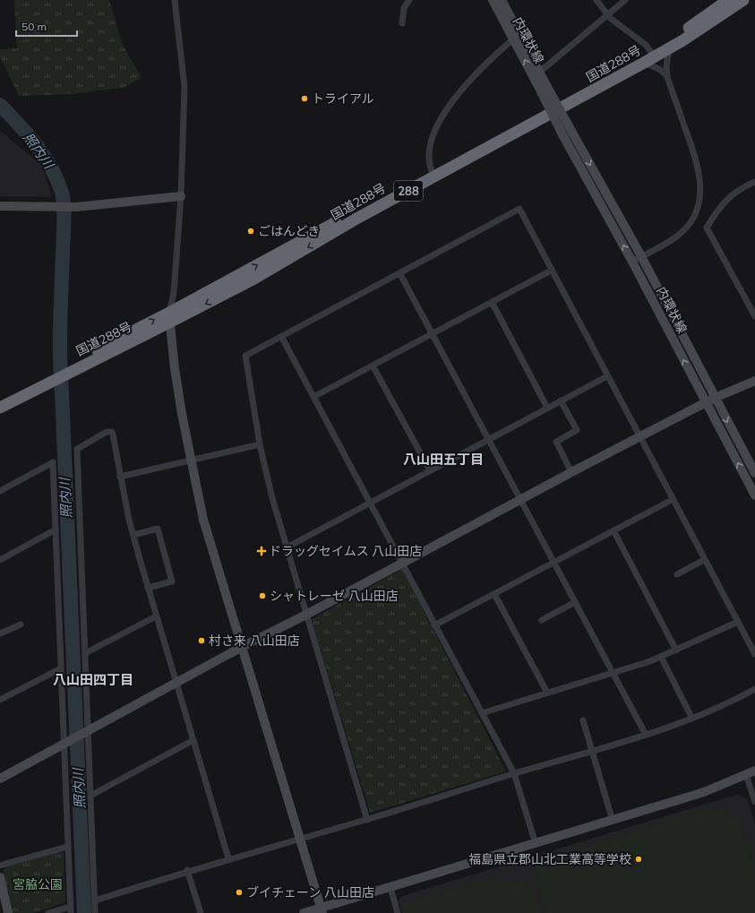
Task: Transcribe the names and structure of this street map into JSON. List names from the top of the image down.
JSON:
{
  "streets": {
    "highway": ["国道288号", "288"],
    "street": ["内環状線"]
  },
  "districts": ["八山田五丁目", "八山田四丁目"],
  "water": ["照内川"],
  "parks": ["宮脇公園"],
  "places": {
    "other": [
      "トライアル",
      "ごはんどき",
      "シャトレーゼ 八山田店",
      "村さ来 八山田店",
      "福島県立郡山北工業高等学校",
      "ブイチェーン 八山田店"
    ],
    "health": ["ドラッグセイムス 八山田店"]
  },
  "scale_bar": "50 m"
}
